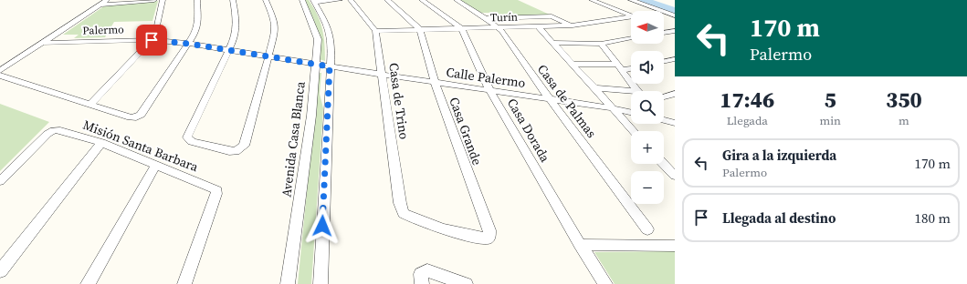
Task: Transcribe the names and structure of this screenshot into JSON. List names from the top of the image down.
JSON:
{
  "streets": {
    "street": [
      "Turín",
      "Palermo",
      "Calle Palermo",
      "Casa de Trino",
      "Casa de Palmas",
      "Casa Dorada",
      "Casa Grande",
      "Avenida Casa Blanca",
      "Misión Santa Barbara"
    ]
  },
  "crossings": [
    ["Turín", "Casa de Trino"],
    ["Turín", "Casa de Palmas"],
    ["Turín", "Casa Dorada"],
    ["Turín", "Casa Grande"],
    ["Palermo", "Calle Palermo"],
    ["Palermo", "Avenida Casa Blanca"],
    ["Calle Palermo", "Casa de Trino"],
    ["Calle Palermo", "Casa de Palmas"],
    ["Calle Palermo", "Casa Dorada"],
    ["Calle Palermo", "Casa Grande"],
    ["Casa de Trino", "Casa Grande"]
  ],
  "north": "left",
  "page": {
    "turn": ["170 m", "Palermo"],
    "map_buttons": ["+", "−"],
    "eta": [
      "17:46",
      "Llegada",
      "5",
      "min",
      "350",
      "m"
    ],
    "list": [
      {
        "name": "Gira a la izquierda",
        "note": "Palermo",
        "value": "170 m"
      },
      {
        "name": "Llegada al destino",
        "value": "180 m"
      }
    ]
  }
}
